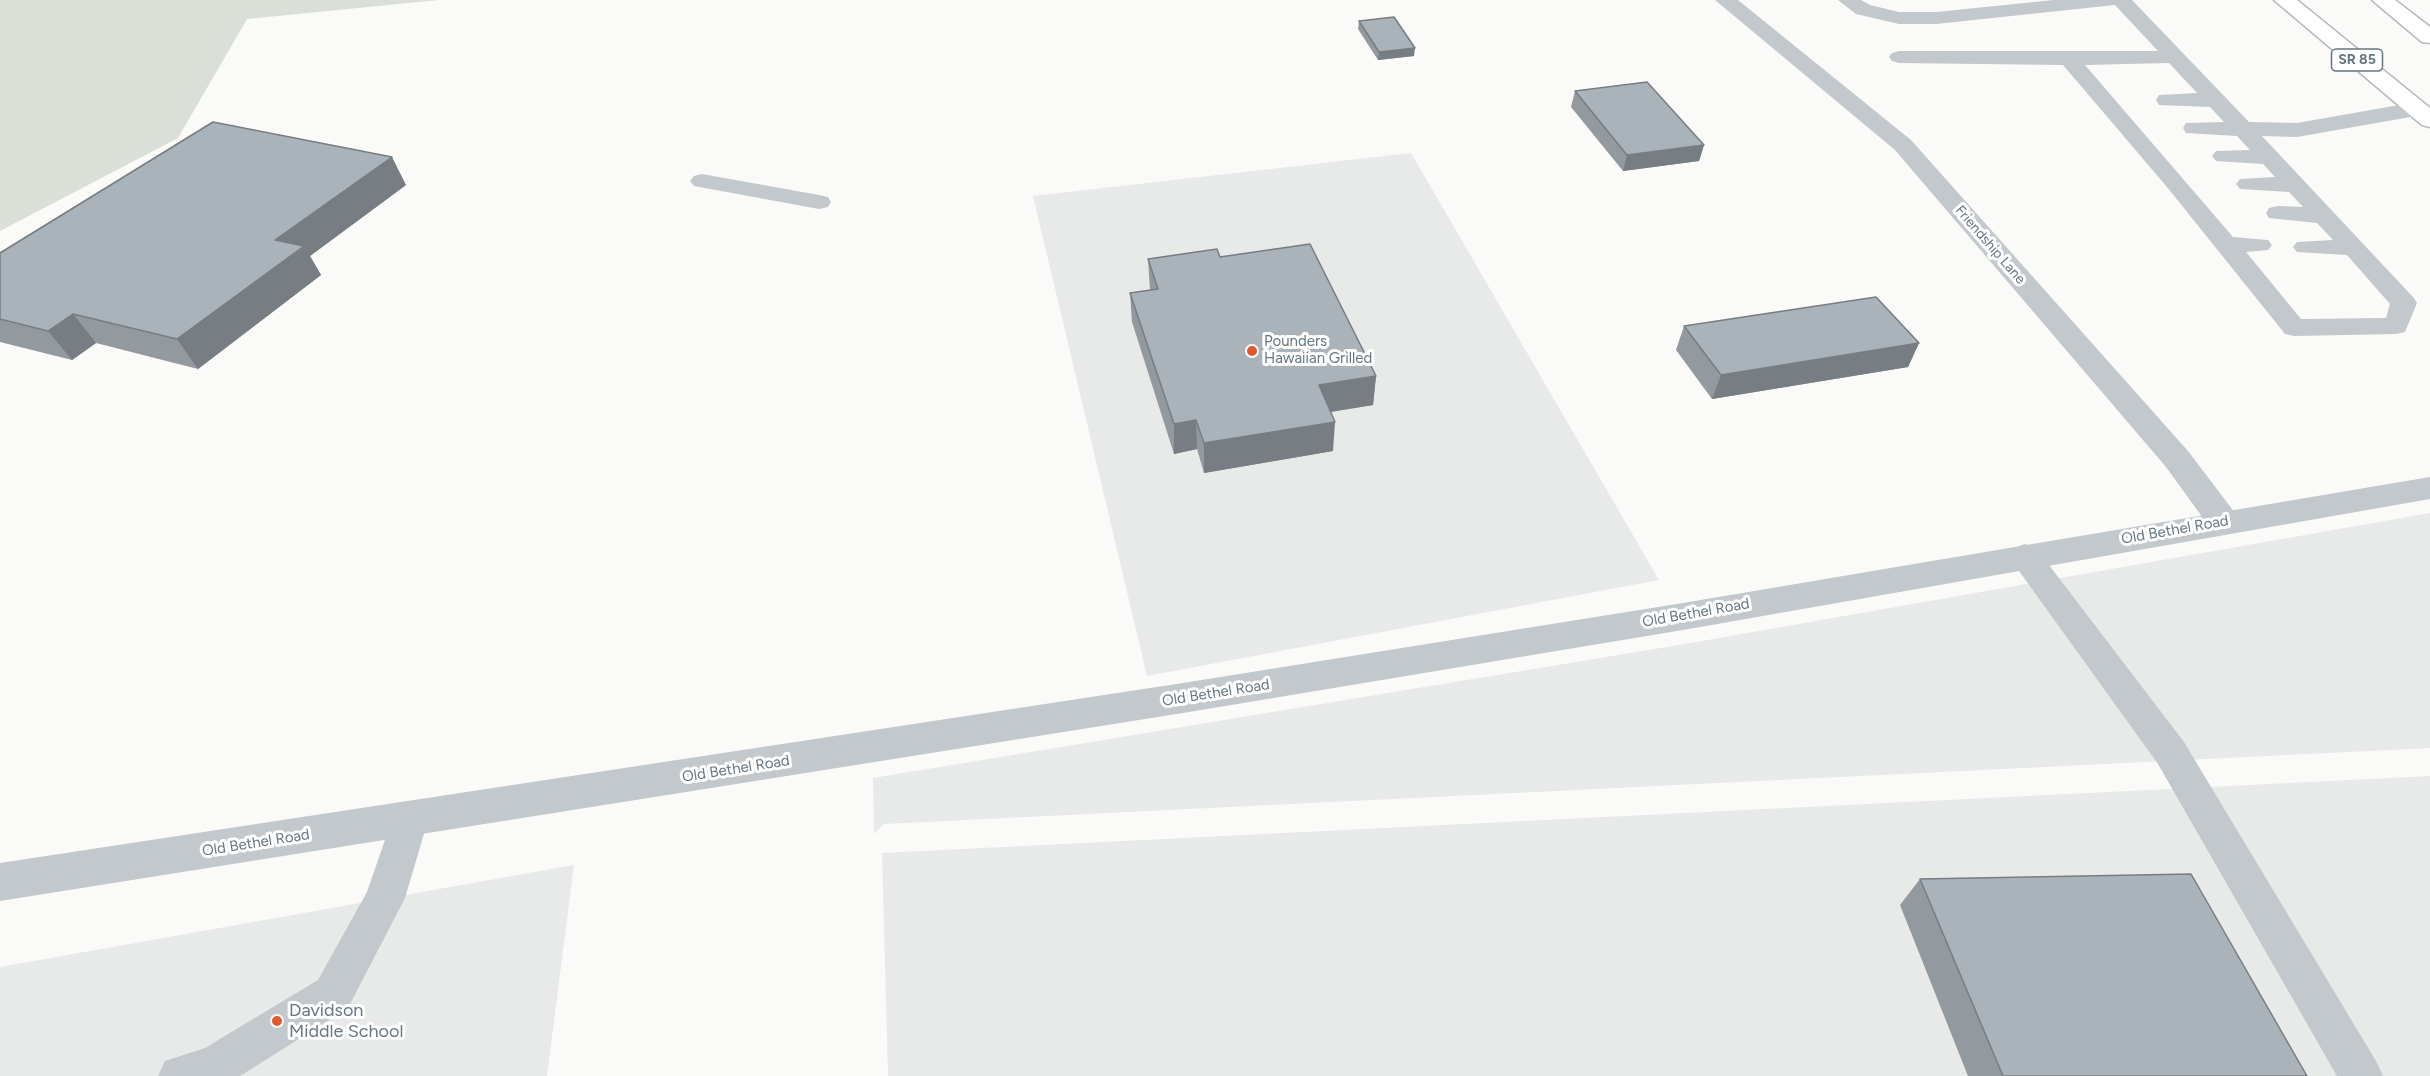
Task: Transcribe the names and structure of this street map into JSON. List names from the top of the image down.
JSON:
{
  "streets": {
    "main road": ["SR 85"],
    "street": ["Friendship Lane", "Old Bethel Road"]
  },
  "crossings": [
    ["Friendship Lane", "Old Bethel Road"]
  ],
  "places": ["Pounders Hawaiian Grilled", "Davidson Middle School"]
}
